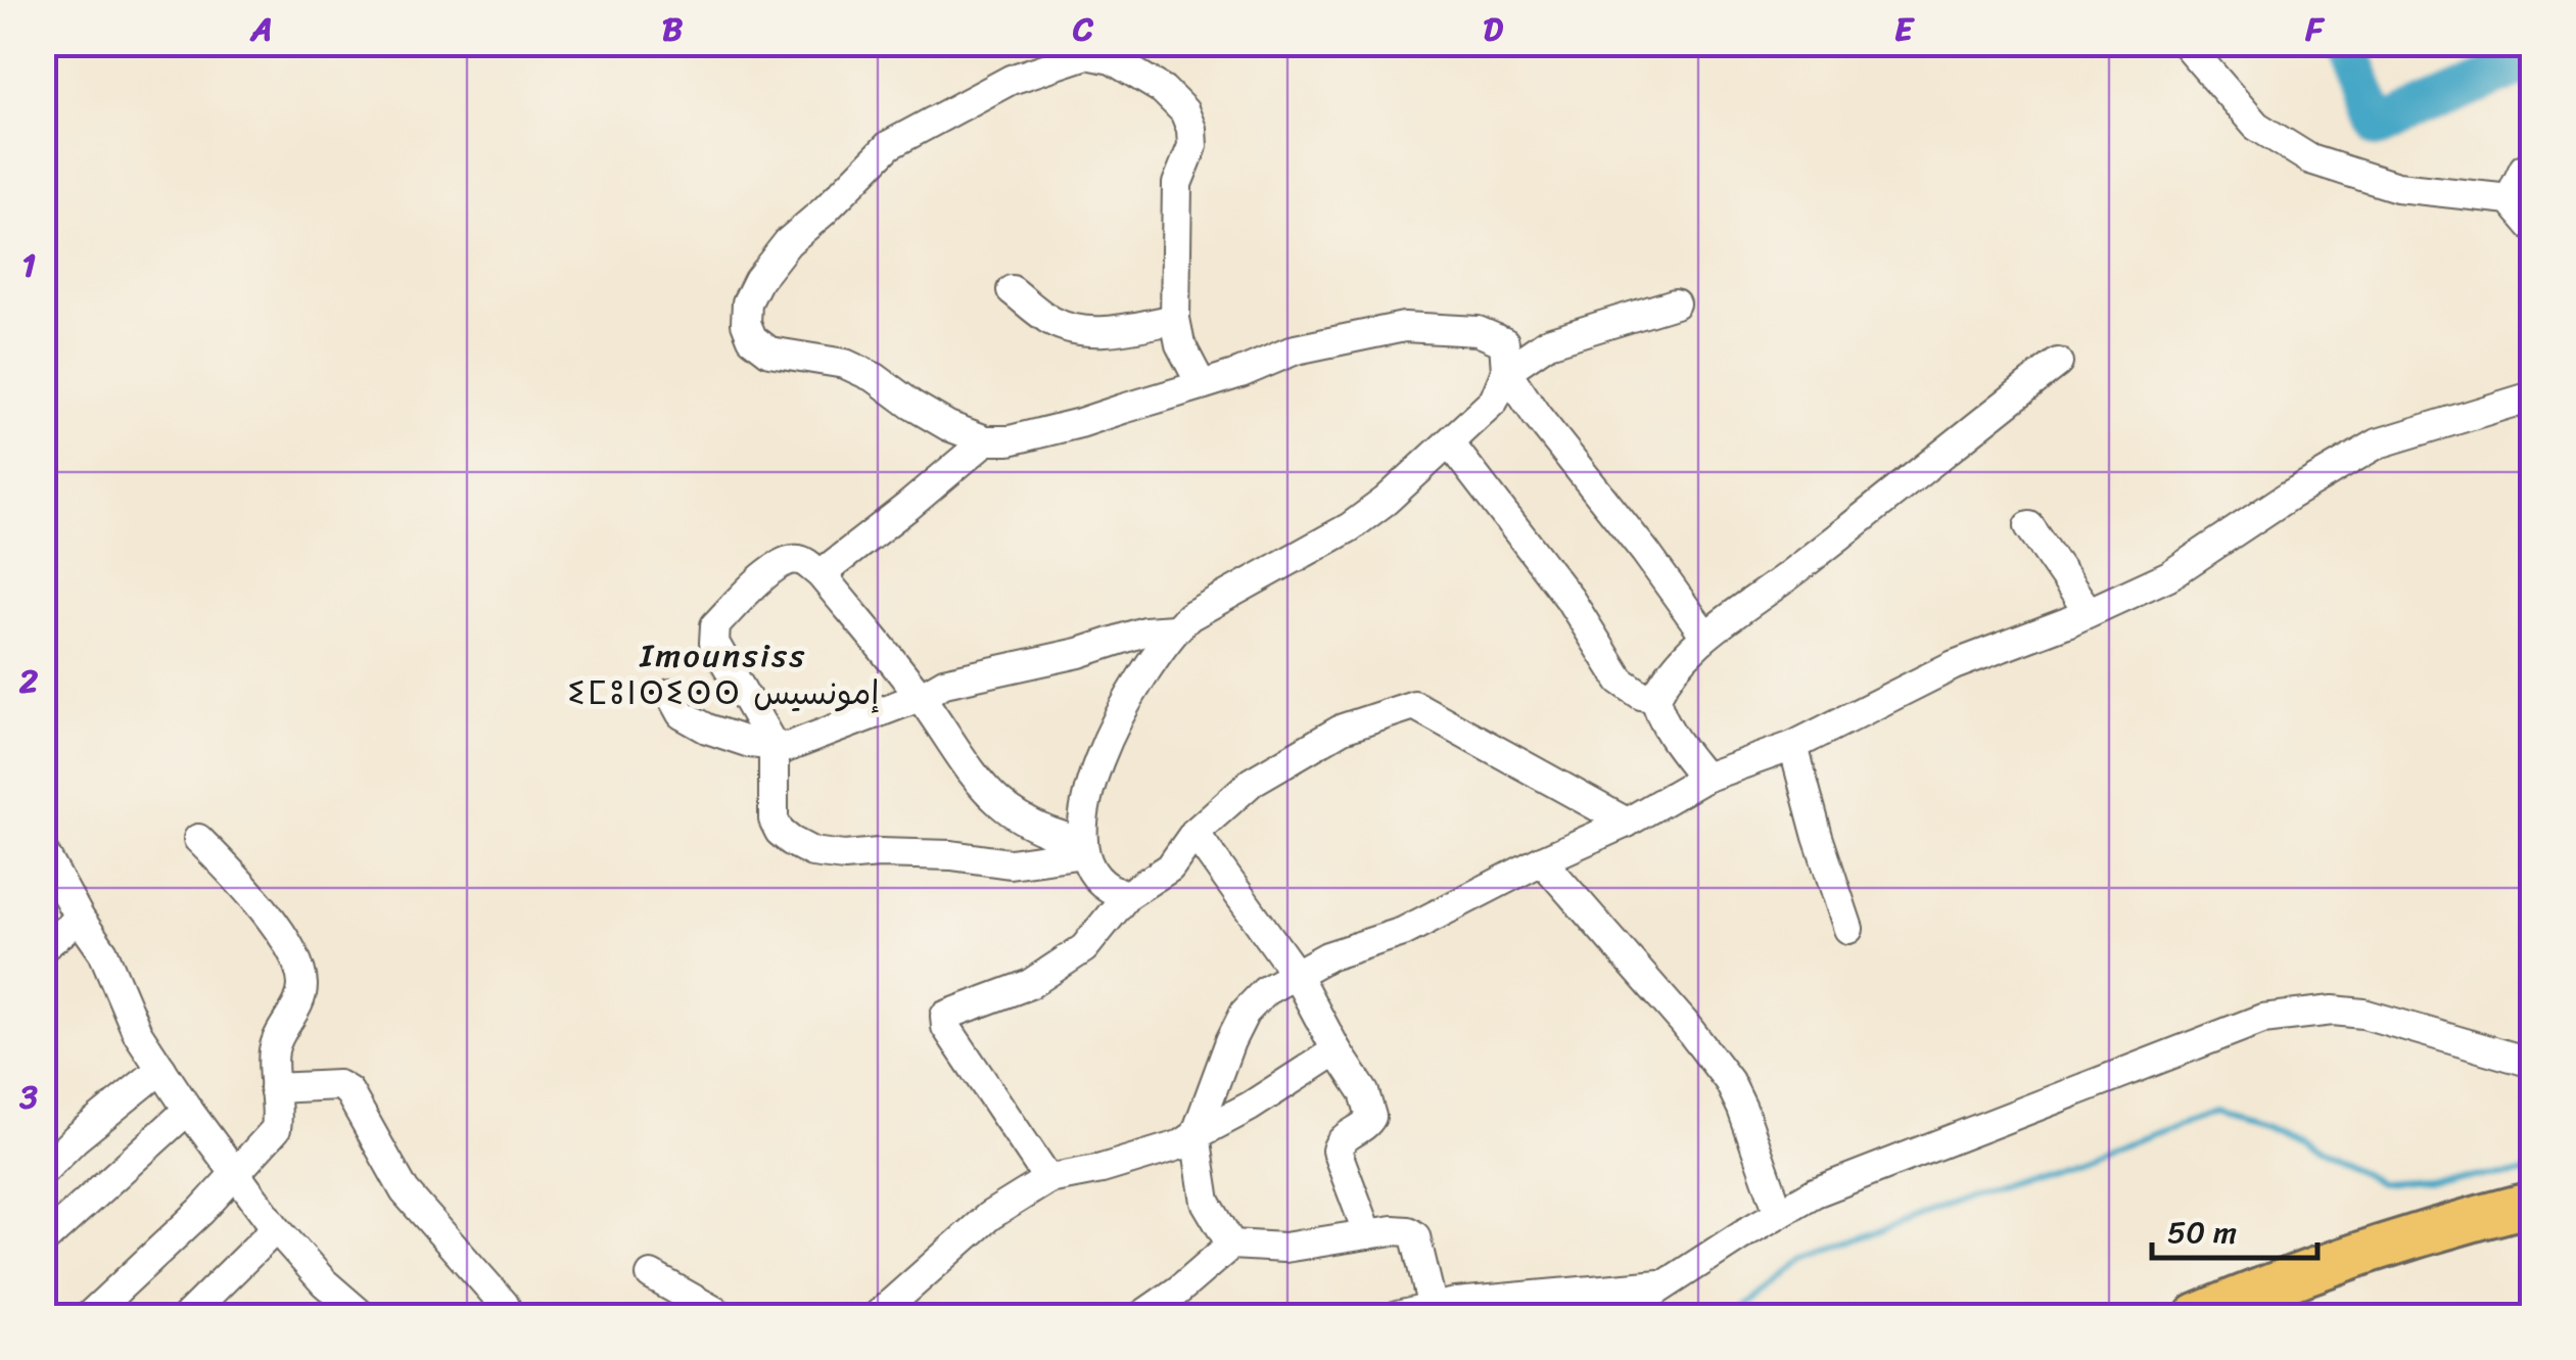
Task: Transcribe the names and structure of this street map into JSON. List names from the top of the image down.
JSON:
{
  "districts": ["Imounsiss ⵉⵎⵓⵏⵙⵉⵙⵙ إمونسيس"],
  "scale_bar": "50 m",
  "grid": {
    "columns": [
      "A",
      "B",
      "C",
      "D",
      "E",
      "F"
    ],
    "rows": ["1", "2", "3"]
  }
}
